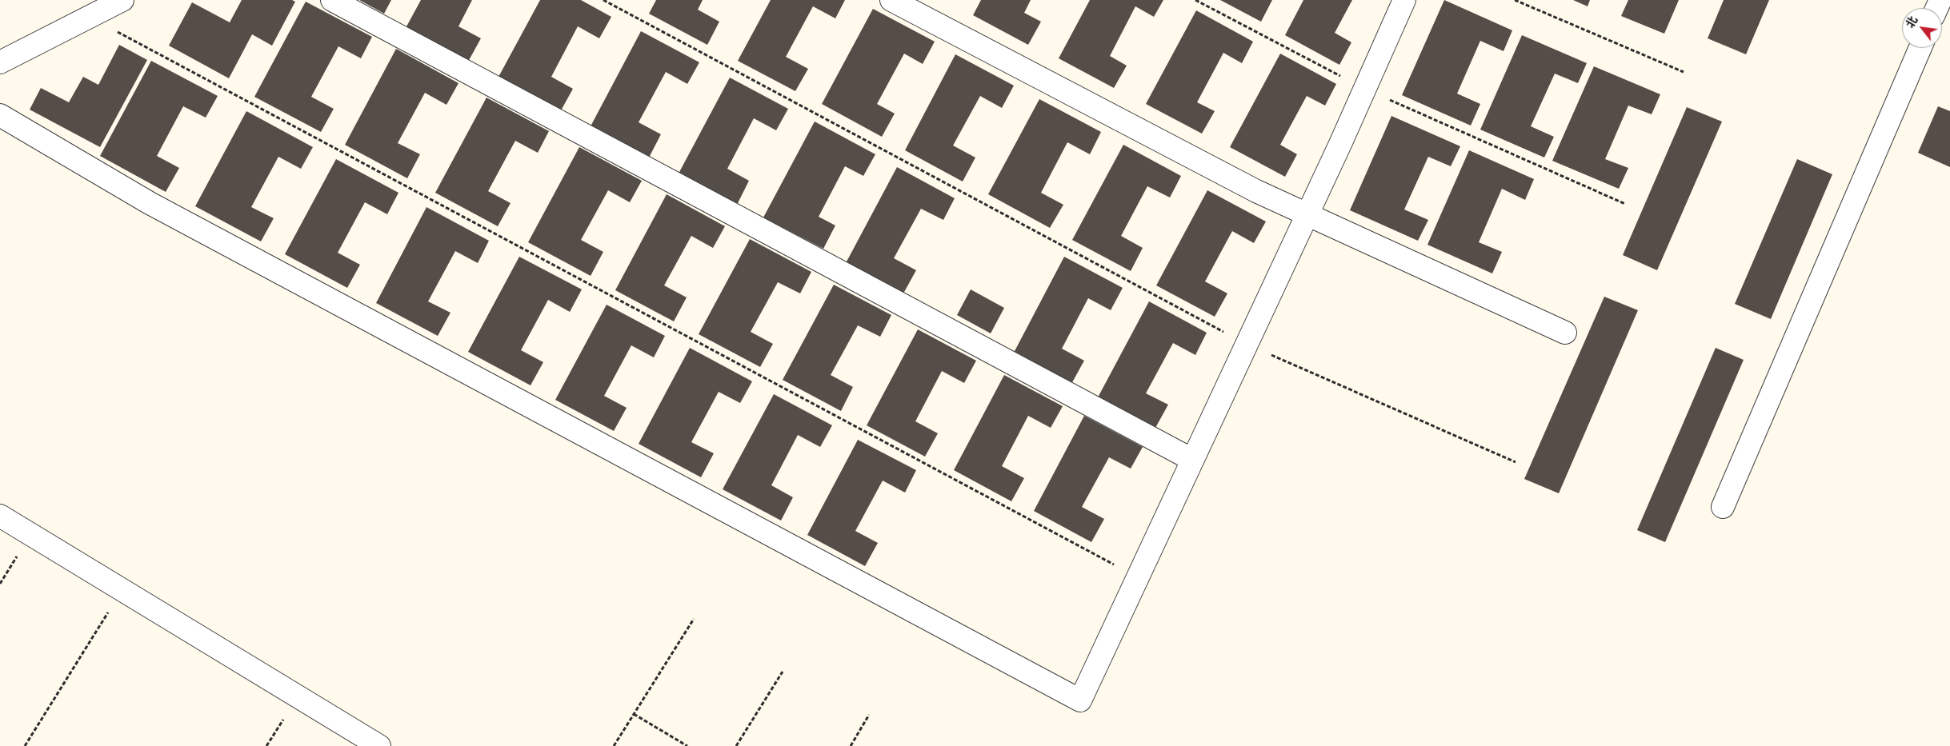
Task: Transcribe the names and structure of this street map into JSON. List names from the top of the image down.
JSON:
{
  "north": "top left"
}
